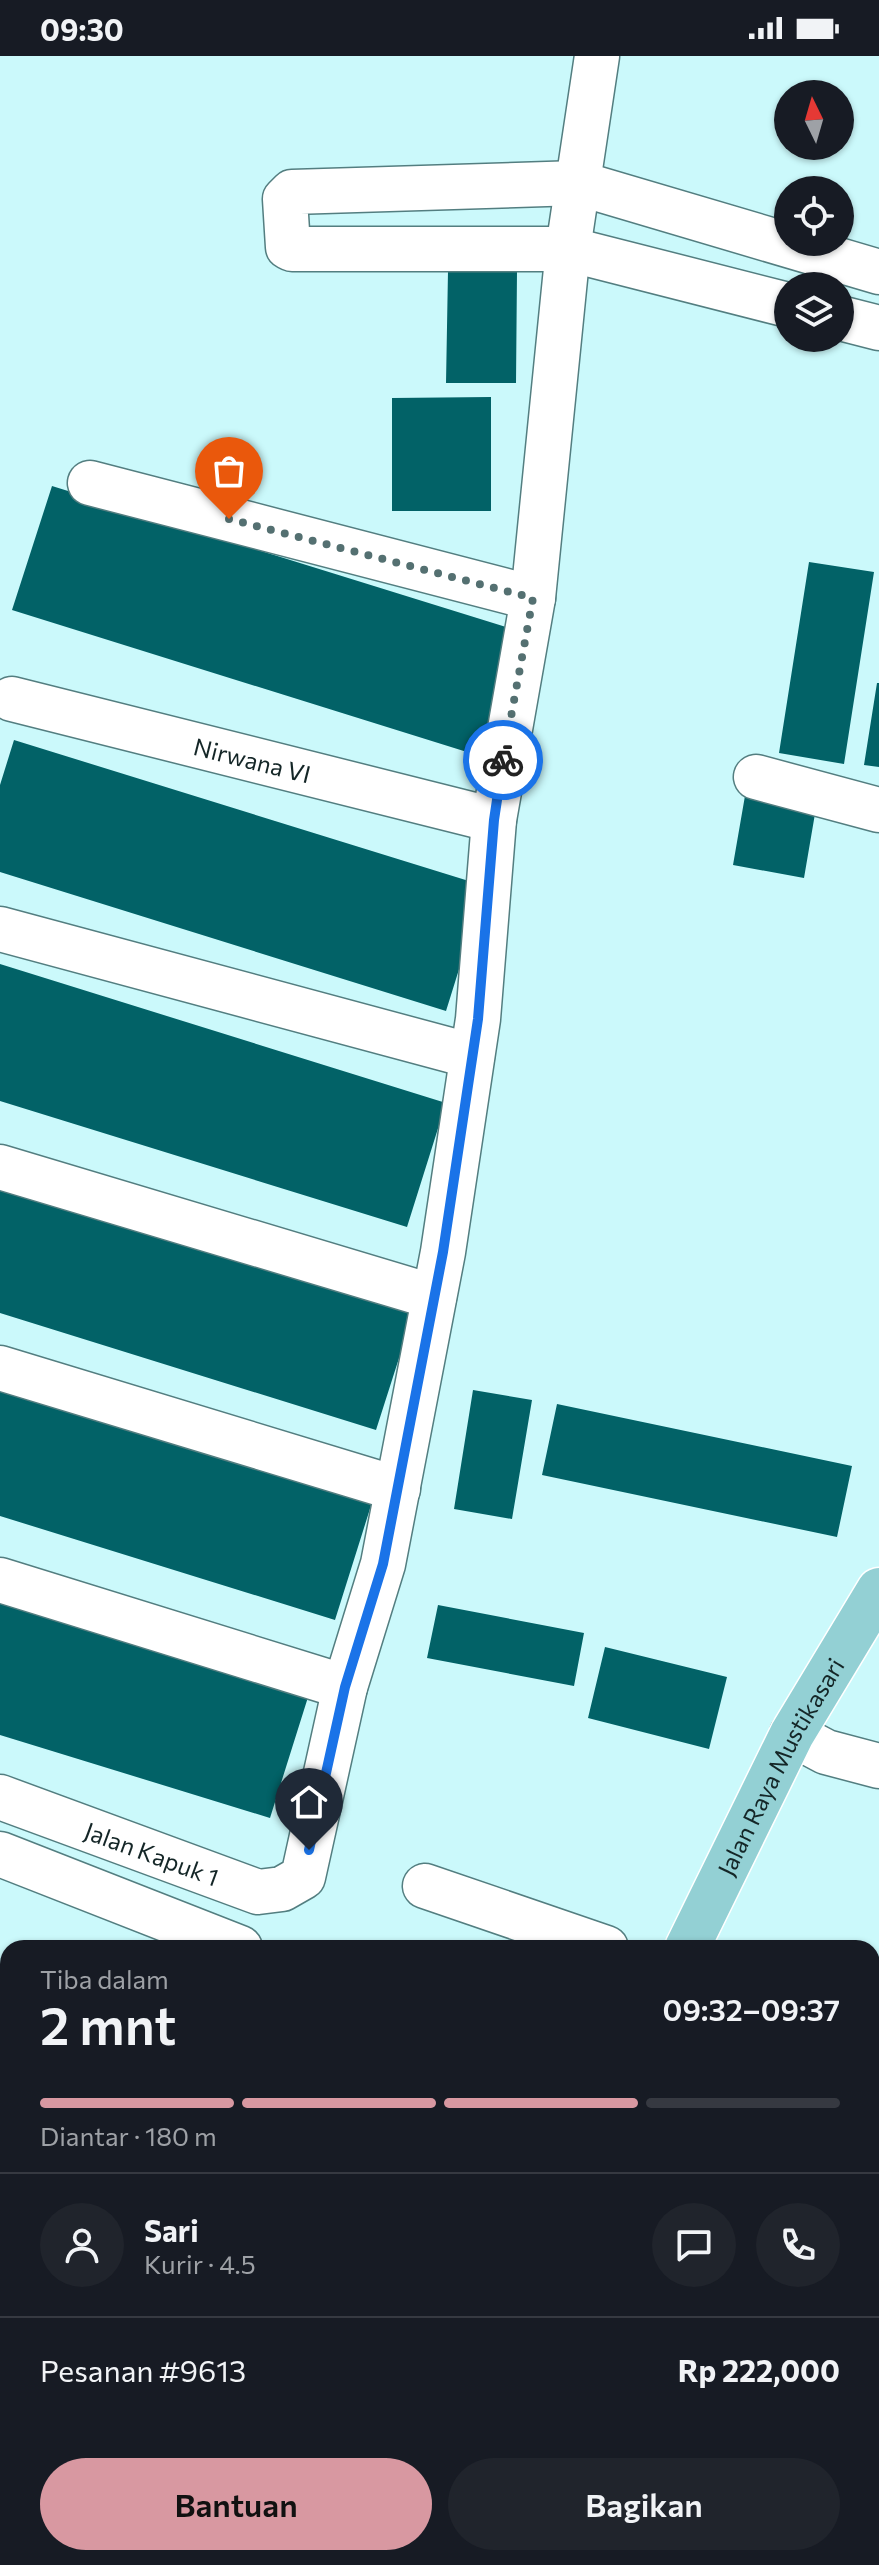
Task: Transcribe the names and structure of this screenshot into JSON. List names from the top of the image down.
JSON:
{
  "streets": {
    "main road": ["Jalan Raya Mustikasari"],
    "street": ["Nirwana VI", "Jalan Kapuk 1"]
  },
  "north": "top",
  "page": {
    "status": "09:30",
    "heading": ["2 mnt", "Tiba dalam", "09:32–09:37"],
    "panel": [
      "Sari",
      "Kurir · 4.5",
      "Pesanan #9613",
      "Rp 222,000"
    ],
    "bar": "Diantar · 180 m",
    "buttons": ["Bantuan", "Bagikan"]
  }
}
